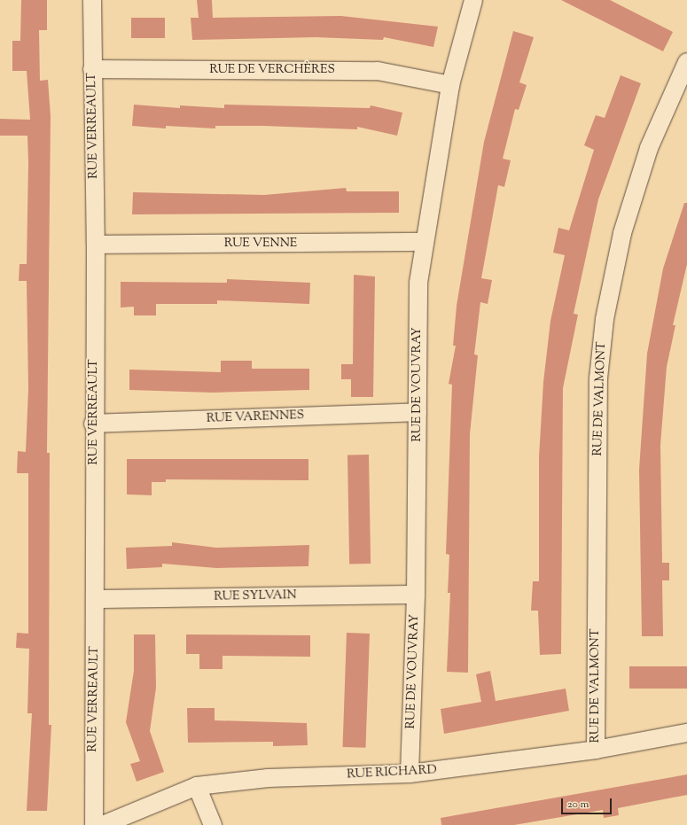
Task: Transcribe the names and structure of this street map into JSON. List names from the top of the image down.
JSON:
{
  "streets": {
    "street": [
      "RUE DE VERCHÈRES",
      "RUE VERREAULT",
      "RUE VENNE",
      "RUE DE VOUVRAY",
      "RUE DE VALMONT",
      "RUE VARENNES",
      "RUE SYLVAIN",
      "RUE RICHARD"
    ]
  },
  "crossings": [
    ["RUE DE VERCHÈRES", "RUE VERREAULT"],
    ["RUE DE VERCHÈRES", "RUE DE VOUVRAY"],
    ["RUE VERREAULT", "RUE VENNE"],
    ["RUE VERREAULT", "RUE VARENNES"],
    ["RUE VERREAULT", "RUE SYLVAIN"],
    ["RUE VENNE", "RUE DE VOUVRAY"],
    ["RUE DE VOUVRAY", "RUE VARENNES"],
    ["RUE DE VOUVRAY", "RUE SYLVAIN"],
    ["RUE DE VOUVRAY", "RUE RICHARD"],
    ["RUE DE VALMONT", "RUE RICHARD"]
  ],
  "scale_bar": "20 m"
}
